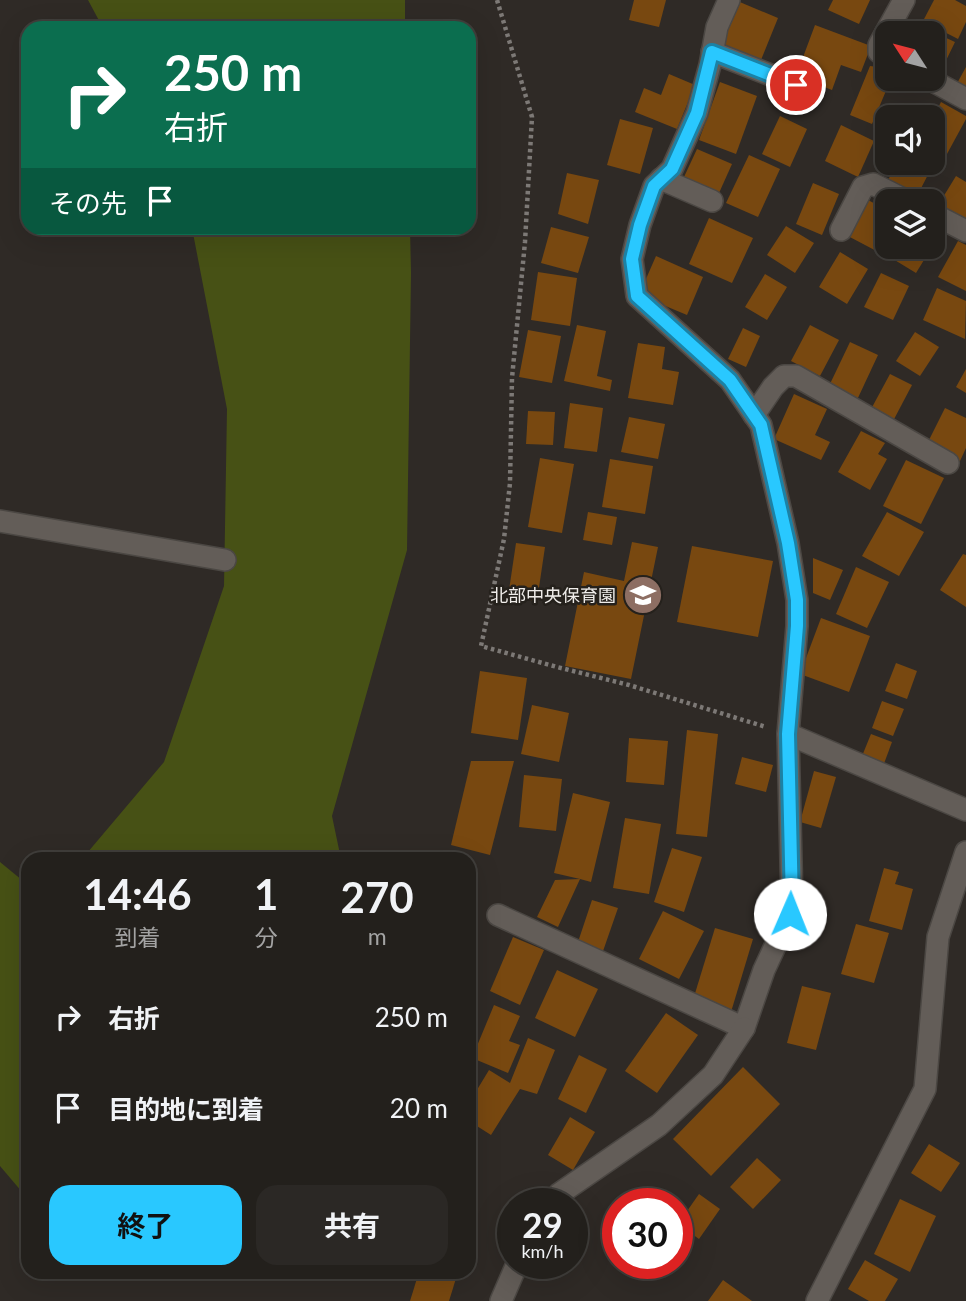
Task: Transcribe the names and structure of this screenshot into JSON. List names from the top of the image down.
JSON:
{
  "places": {
    "school or university": ["北部中央保育園"]
  },
  "north": "top left",
  "page": {
    "turn": ["250 m", "右折"],
    "then": "その先",
    "eta": [
      "14:46",
      "到着",
      "1",
      "分",
      "270",
      "m"
    ],
    "list": [
      {
        "name": "右折",
        "value": "250 m"
      },
      {
        "name": "目的地に到着",
        "value": "20 m"
      }
    ],
    "buttons": ["終了", "共有"],
    "speed": "29 km/h",
    "limit": "30"
  }
}
